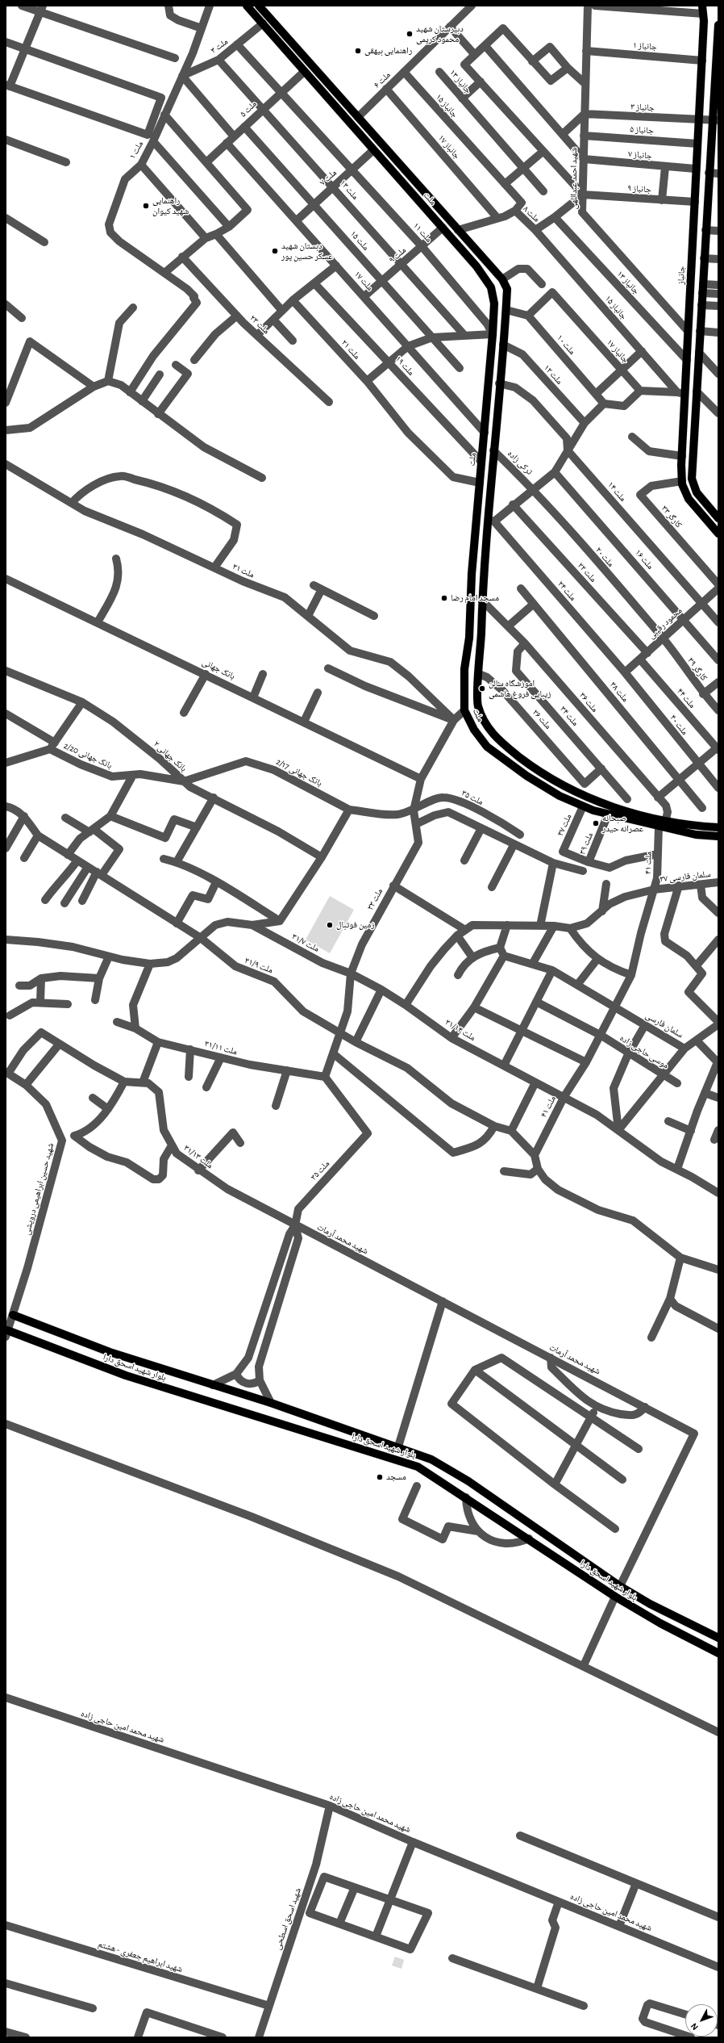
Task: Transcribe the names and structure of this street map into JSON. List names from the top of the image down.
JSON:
{
  "streets": {
    "main road": ["ملت", "جانباز", "بلوار شهید اسحق دارا"],
    "street": [
      "ملت ۳",
      "جانباز ۱",
      "ملت ۶",
      "جانباز ۱۳",
      "جانباز ۱۵",
      "جانباز ۳",
      "ملت ۵",
      "جانباز ۵",
      "جانباز ۱۷",
      "ملت ۱",
      "جانباز ۷",
      "ملت ۷",
      "شهید احمد عبداللهی",
      "جانباز ۹",
      "ملت ۱۳",
      "ملت ۸",
      "ملت ۱۱",
      "ملت ۱۵",
      "ملت ۹",
      "ملت ۱۷",
      "ملت ۲۳",
      "ملت ۱۰",
      "ملت ۲۱",
      "ملت ۱۹",
      "ملت ۱۲",
      "ترکی زاده",
      "ملت ۱۴",
      "کارگر ۳۳",
      "ملت ۲۰",
      "ملت ۱۶",
      "ملت ۳۱",
      "ملت ۲۲",
      "ملت ۲۴",
      "محمود رقیبی",
      "بانک جهانی",
      "کارگر ۳۹",
      "ملت ۳۸",
      "ملت ۴۴",
      "ملت ۳۶",
      "ملت ۳۴",
      "ملت ۲۶",
      "ملت ۴۰",
      "بانک جهانی 2/20",
      "بانک جهانی ۲",
      "بانک جهانی 2/17",
      "ملت ۳۵",
      "ملت ۳۷",
      "ملت ۳۹",
      "ملت ۴۱",
      "سلمان فارسی ۳۷",
      "ملت ۳۳",
      "ملت ۳۱/۷",
      "ملت ۳۱/۹",
      "سلمان فارسی",
      "ملت ۳۱/۱۴",
      "ملت ۳۱/۱۱",
      "موسی حاجی زاده",
      "ملت ۳۱/۱۳",
      "شهید حسین ابراهیمی درویشی",
      "شهید محمد آرمات",
      "شهید محمد امین حاجی زاده",
      "شهید اسحق اسطحی",
      "شهید ابراهیم جعفری - هشتم"
    ]
  },
  "crossings": [
    ["ملت ۳", "ملت ۱"],
    ["ملت ۳", "ملت ۱۳"],
    ["ملت ۳", "ملت"],
    ["ملت ۳", "ملت ۱۱"],
    ["جانباز ۱", "شهید احمد عبداللهی"],
    ["جانباز ۱", "جانباز"],
    ["ملت ۶", "جانباز ۱۵"],
    ["ملت ۶", "جانباز ۱۷"],
    ["ملت ۶", "ملت"],
    ["جانباز ۱۳", "ملت ۸"],
    ["جانباز ۱۳", "جانباز"],
    ["جانباز ۱۵", "ملت ۸"],
    ["جانباز ۱۵", "جانباز"],
    ["جانباز ۳", "شهید احمد عبداللهی"],
    ["جانباز ۳", "جانباز"],
    ["ملت ۵", "ملت ۱۳"],
    ["ملت ۵", "ملت"],
    ["ملت ۵", "ملت ۱۱"],
    ["ملت ۵", "ملت ۱۵"],
    ["ملت ۵", "ملت ۱۷"],
    ["جانباز ۵", "شهید احمد عبداللهی"],
    ["جانباز ۵", "جانباز"],
    ["جانباز ۱۷", "ملت ۸"],
    ["جانباز ۱۷", "ملت ۱۰"],
    ["جانباز ۷", "شهید احمد عبداللهی"],
    ["جانباز ۷", "جانباز"],
    ["ملت ۷", "ملت ۱۳"],
    ["ملت ۷", "ملت"],
    ["ملت ۷", "ملت ۱۱"],
    ["ملت ۷", "ملت ۱۵"],
    ["ملت ۷", "ملت ۱۷"],
    ["شهید احمد عبداللهی", "جانباز ۹"],
    ["شهید احمد عبداللهی", "ملت ۸"],
    ["شهید احمد عبداللهی", "جانباز"],
    ["جانباز ۹", "ملت ۸"],
    ["جانباز ۹", "جانباز"],
    ["ملت ۱۳", "ملت ۹"],
    ["ملت", "ملت ۸"],
    ["ملت", "ملت ۱۱"],
    ["ملت", "ملت ۹"],
    ["ملت", "ملت ۱۷"],
    ["ملت", "ملت ۲۱"],
    ["ملت", "ملت ۱۹"],
    ["ملت", "ملت ۱۲"],
    ["ملت", "ترکی زاده"],
    ["ملت", "ملت ۱۴"],
    ["ملت", "ملت ۲۴"],
    ["ملت", "ملت ۳۶"],
    ["ملت", "ملت ۲۶"],
    ["ملت", "ملت ۳۷"],
    ["ملت", "ملت ۳۹"],
    ["ملت", "ملت ۴۱"],
    ["ملت", "ملت ۳۳"],
    ["ملت ۱۱", "ملت ۹"],
    ["ملت ۱۵", "ملت ۹"],
    ["ملت ۹", "ملت ۱۷"],
    ["جانباز", "کارگر ۳۳"],
    ["ترکی زاده", "ملت ۲۰"],
    ["ملت ۱۴", "محمود رقیبی"],
    ["ملت ۲۰", "محمود رقیبی"],
    ["ملت ۲۰", "کارگر ۳۹"],
    ["ملت ۱۶", "محمود رقیبی"],
    ["ملت ۳۱", "ملت ۳۳"],
    ["ملت ۲۲", "محمود رقیبی"],
    ["ملت ۲۴", "محمود رقیبی"],
    ["ملت ۲۴", "ملت ۴۰"],
    ["محمود رقیبی", "کارگر ۳۹"],
    ["محمود رقیبی", "ملت ۴۴"],
    ["محمود رقیبی", "ملت ۴۰"],
    ["بانک جهانی", "ملت ۳۳"],
    ["ملت ۳۶", "ملت ۳۴"],
    ["ملت ۳۴", "ملت ۲۶"],
    ["بانک جهانی 2/20", "بانک جهانی ۲"],
    ["بانک جهانی 2/20", "بانک جهانی 2/17"],
    ["بانک جهانی ۲", "بانک جهانی 2/17"],
    ["بانک جهانی 2/17", "ملت ۳۵"],
    ["ملت ۳۵", "ملت ۳۳"],
    ["ملت ۳۵", "ملت ۳۱/۱۱"],
    ["ملت ۳۵", "ملت ۳۱/۱۳"],
    ["ملت ۳۵", "شهید محمد آرمات"],
    ["ملت ۳۷", "ملت ۳۹"],
    ["ملت ۴۱", "سلمان فارسی ۳۷"],
    ["ملت ۴۱", "سلمان فارسی"],
    ["ملت ۴۱", "ملت ۳۱/۱۴"],
    ["ملت ۴۱", "موسی حاجی زاده"],
    ["ملت ۳۳", "ملت ۳۱/۷"],
    ["ملت ۳۳", "ملت ۳۱/۹"],
    ["ملت ۳۳", "ملت ۳۱/۱۴"],
    ["ملت ۳۳", "ملت ۳۱/۱۱"],
    ["ملت ۳۱/۷", "ملت ۳۱/۱۴"],
    ["ملت ۳۱/۱۳", "شهید حسین ابراهیمی درویشی"],
    ["ملت ۳۱/۱۳", "شهید محمد آرمات"],
    ["شهید حسین ابراهیمی درویشی", "بلوار شهید اسحق دارا"],
    ["شهید محمد آرمات", "بلوار شهید اسحق دارا"],
    ["شهید محمد امین حاجی زاده", "شهید اسحق اسطحی"],
    ["شهید اسحق اسطحی", "شهید ابراهیم جعفری - هشتم"]
  ],
  "places": [
    "دبیرستان شهید محمود کریمی",
    "راهنمایی بیهقی",
    "راهنمایی شهید کیوان",
    "دبستان شهید عسکر حسین پور",
    "مسجد امام رضا",
    "اموزشگاه سالن زیبایی فروغ هاشمی",
    "صبحانه عصرانه حیدر",
    "زمین فوتبال",
    "مسجد"
  ],
  "north": "bottom left"
}
